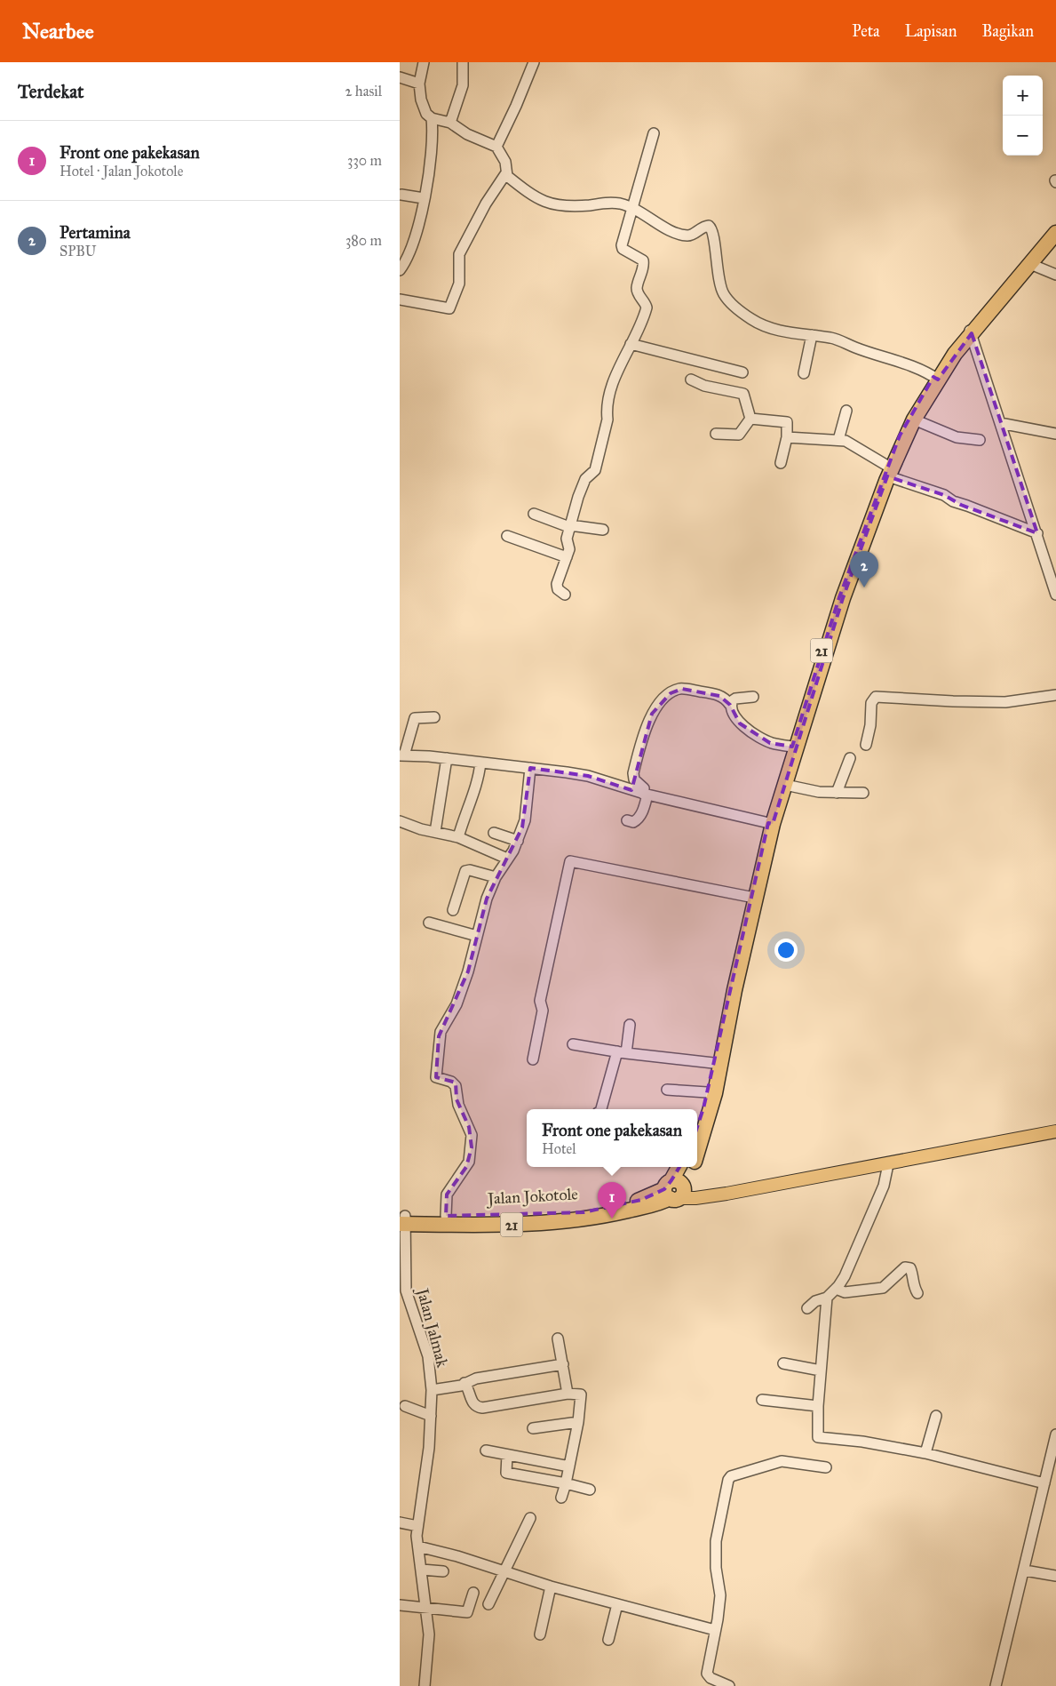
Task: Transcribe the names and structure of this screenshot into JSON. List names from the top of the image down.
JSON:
{
  "streets": {
    "highway": ["21", "Jalan Jokotole"],
    "street": ["Jalan Jalmak"]
  },
  "crossings": [
    ["21", "Jalan Jokotole"],
    ["Jalan Jokotole", "Jalan Jalmak"]
  ],
  "page": {
    "header": "Nearbee",
    "nav": ["Peta", "Lapisan", "Bagikan"],
    "heading": ["Terdekat", "2 hasil"],
    "map_buttons": ["+", "−"],
    "list": [
      {
        "mark": "1",
        "name": "Front one pakekasan",
        "note": "Hotel · Jalan Jokotole",
        "value": "330 m"
      },
      {
        "mark": "2",
        "name": "Pertamina",
        "note": "SPBU",
        "value": "380 m"
      }
    ],
    "pins": ["2", "1"],
    "popup": ["Front one pakekasan", "Hotel"]
  }
}
